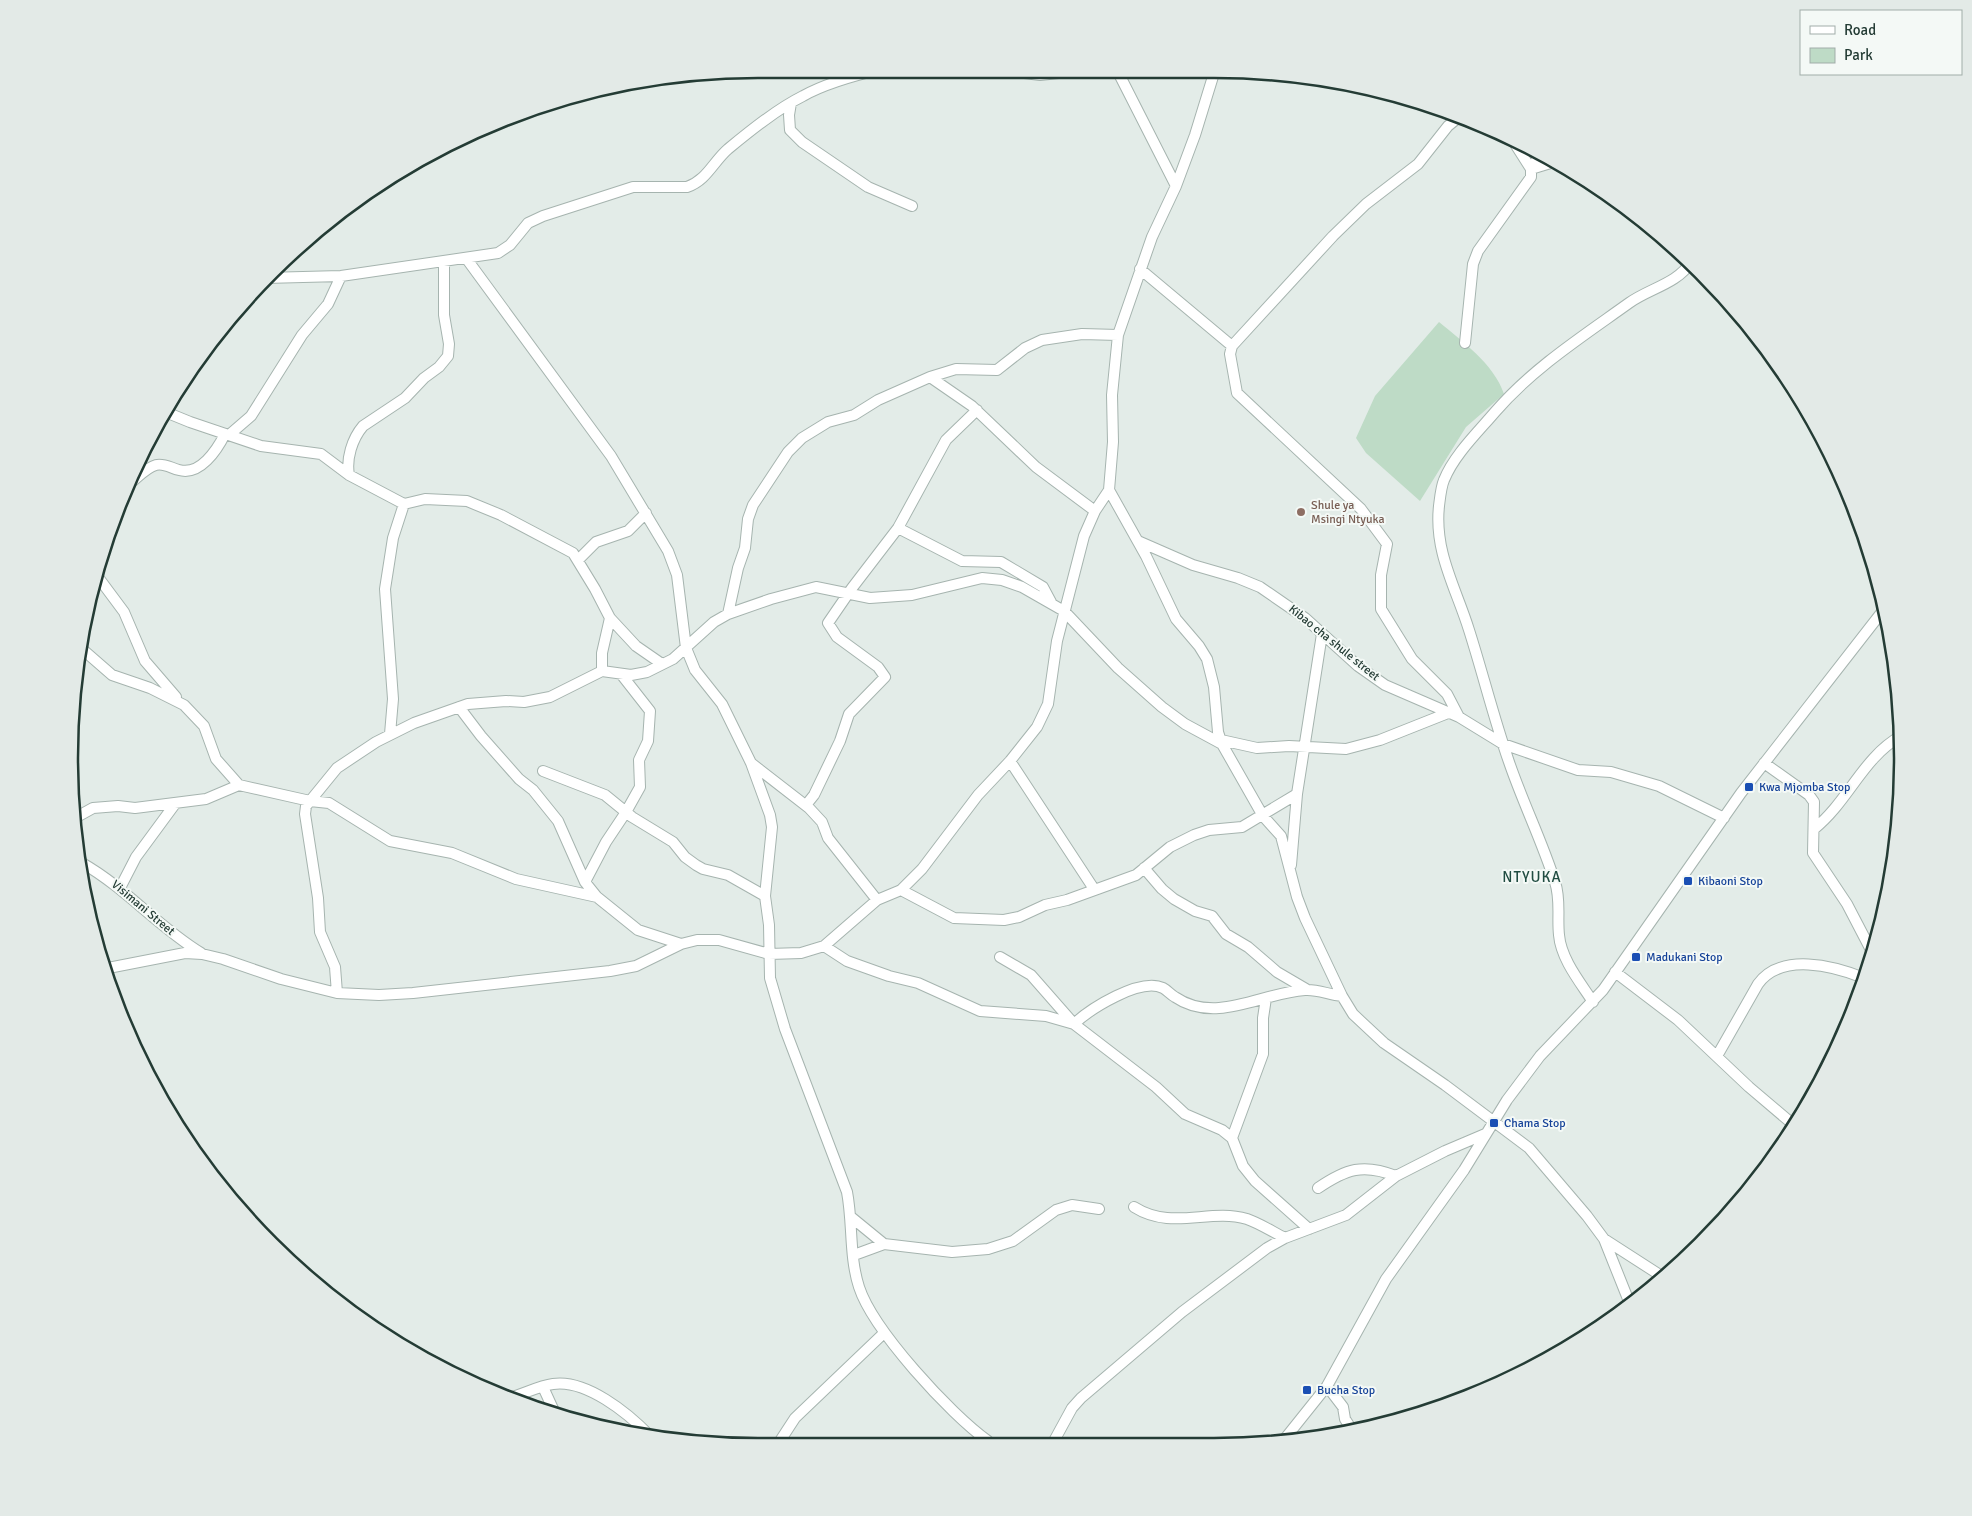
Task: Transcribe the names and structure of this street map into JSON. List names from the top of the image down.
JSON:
{
  "streets": {
    "street": ["Kibao cha shule street", "Visimani Street"]
  },
  "districts": ["NTYUKA"],
  "places": {
    "other": ["Shule ya Msingi Ntyuka"],
    "transit": [
      "Kwa Mjomba Stop",
      "Kibaoni Stop",
      "Madukani Stop",
      "Chama Stop",
      "Bucha Stop"
    ]
  },
  "legend": ["Road", "Park"]
}
